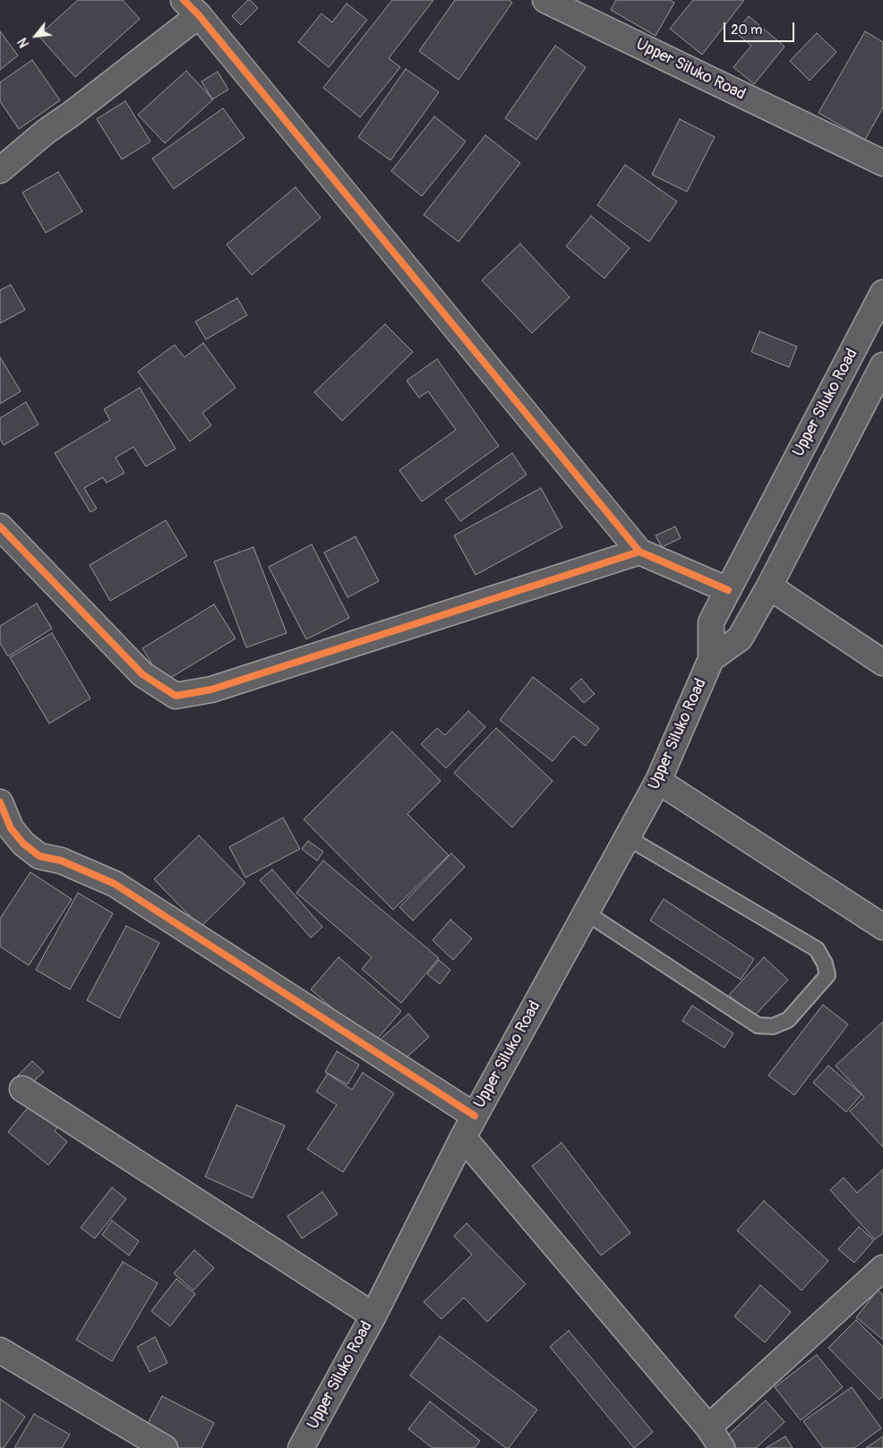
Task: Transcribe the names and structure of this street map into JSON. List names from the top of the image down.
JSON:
{
  "streets": {
    "street": ["Upper Siluko Road"]
  },
  "scale_bar": "20 m",
  "north": "bottom left"
}
